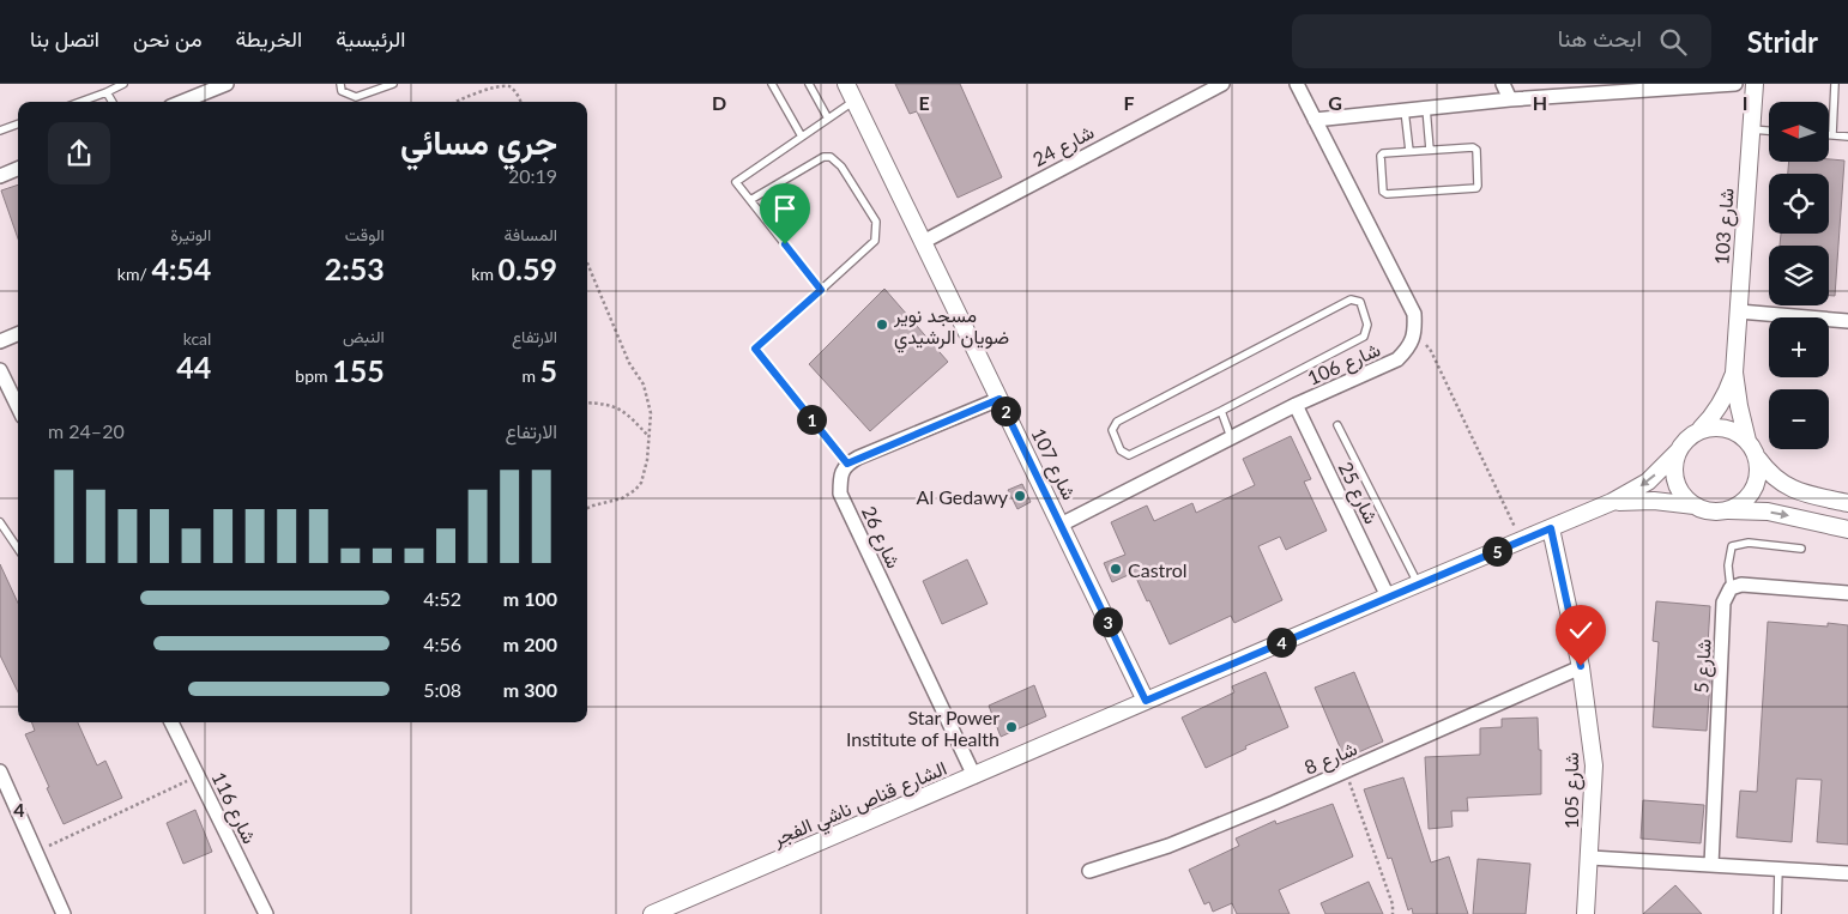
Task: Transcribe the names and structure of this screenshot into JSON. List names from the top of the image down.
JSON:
{
  "streets": {
    "street": [
      "شارع 24",
      "شارع 103",
      "شارع 106",
      "شارع 107",
      "شارع 25",
      "شارع 26",
      "شارع 5",
      "شارع 8",
      "شارع 105",
      "الشارع قناص ناشي الفجر",
      "شارع 116"
    ]
  },
  "crossings": [
    ["شارع 24", "شارع 107"],
    ["شارع 103", "الشارع قناص ناشي الفجر"],
    ["شارع 106", "شارع 107"],
    ["شارع 106", "شارع 25"],
    ["شارع 107", "الشارع قناص ناشي الفجر"],
    ["شارع 25", "الشارع قناص ناشي الفجر"],
    ["شارع 26", "الشارع قناص ناشي الفجر"],
    ["شارع 8", "شارع 105"],
    ["شارع 105", "الشارع قناص ناشي الفجر"]
  ],
  "places": [
    "مسجد نوير ضويان الرشيدي",
    "Al Gedawy",
    "Castrol",
    "Star Power Institute of Health"
  ],
  "north": "left",
  "page": {
    "header": "Stridr",
    "search": "ابحث هنا",
    "nav": [
      "الرئيسية",
      "الخريطة",
      "من نحن",
      "اتصل بنا"
    ],
    "map_buttons": ["+", "−"],
    "heading": ["جري مسائي", "20:19"],
    "stats": [
      ["المسافة", "0.59 km"],
      ["الوقت", "2:53"],
      ["الوتيرة", "4:54 /km"],
      ["الارتفاع", "5 m"],
      ["النبض", "155 bpm"],
      ["kcal", "44"]
    ],
    "pins": [
      "2",
      "1",
      "5",
      "3",
      "4"
    ],
    "chart": ["الارتفاع", "20–24 m"],
    "list": [
      {
        "name": "100 m",
        "note": "4:52"
      },
      {
        "name": "200 m",
        "note": "4:56"
      },
      {
        "name": "300 m",
        "note": "5:08"
      }
    ]
  },
  "grid": {
    "columns": [
      "D",
      "E",
      "F",
      "G",
      "H",
      "I"
    ],
    "rows": ["4"]
  }
}
